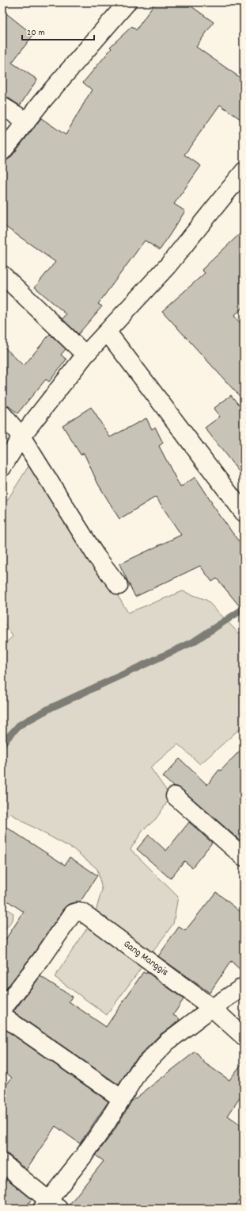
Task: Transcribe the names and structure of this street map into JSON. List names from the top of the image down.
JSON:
{
  "streets": {
    "street": ["Gang Manggis"]
  },
  "scale_bar": "20 m"
}
